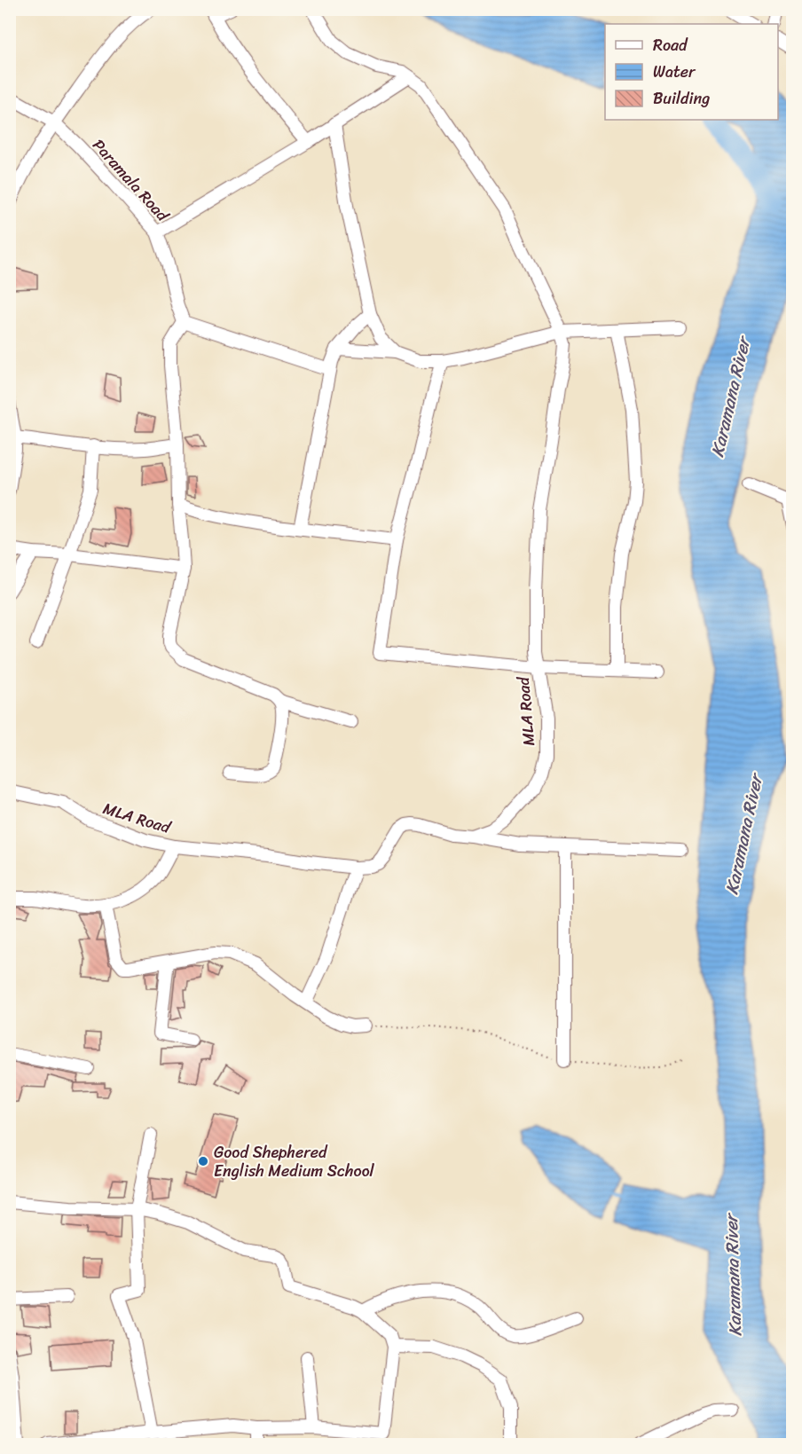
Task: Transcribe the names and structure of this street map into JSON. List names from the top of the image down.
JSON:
{
  "streets": {
    "street": ["Paramala Road", "MLA Road"]
  },
  "water": ["Karamana River"],
  "places": ["Good Shephered English Medium School"],
  "legend": ["Road", "Water", "Building"]
}
